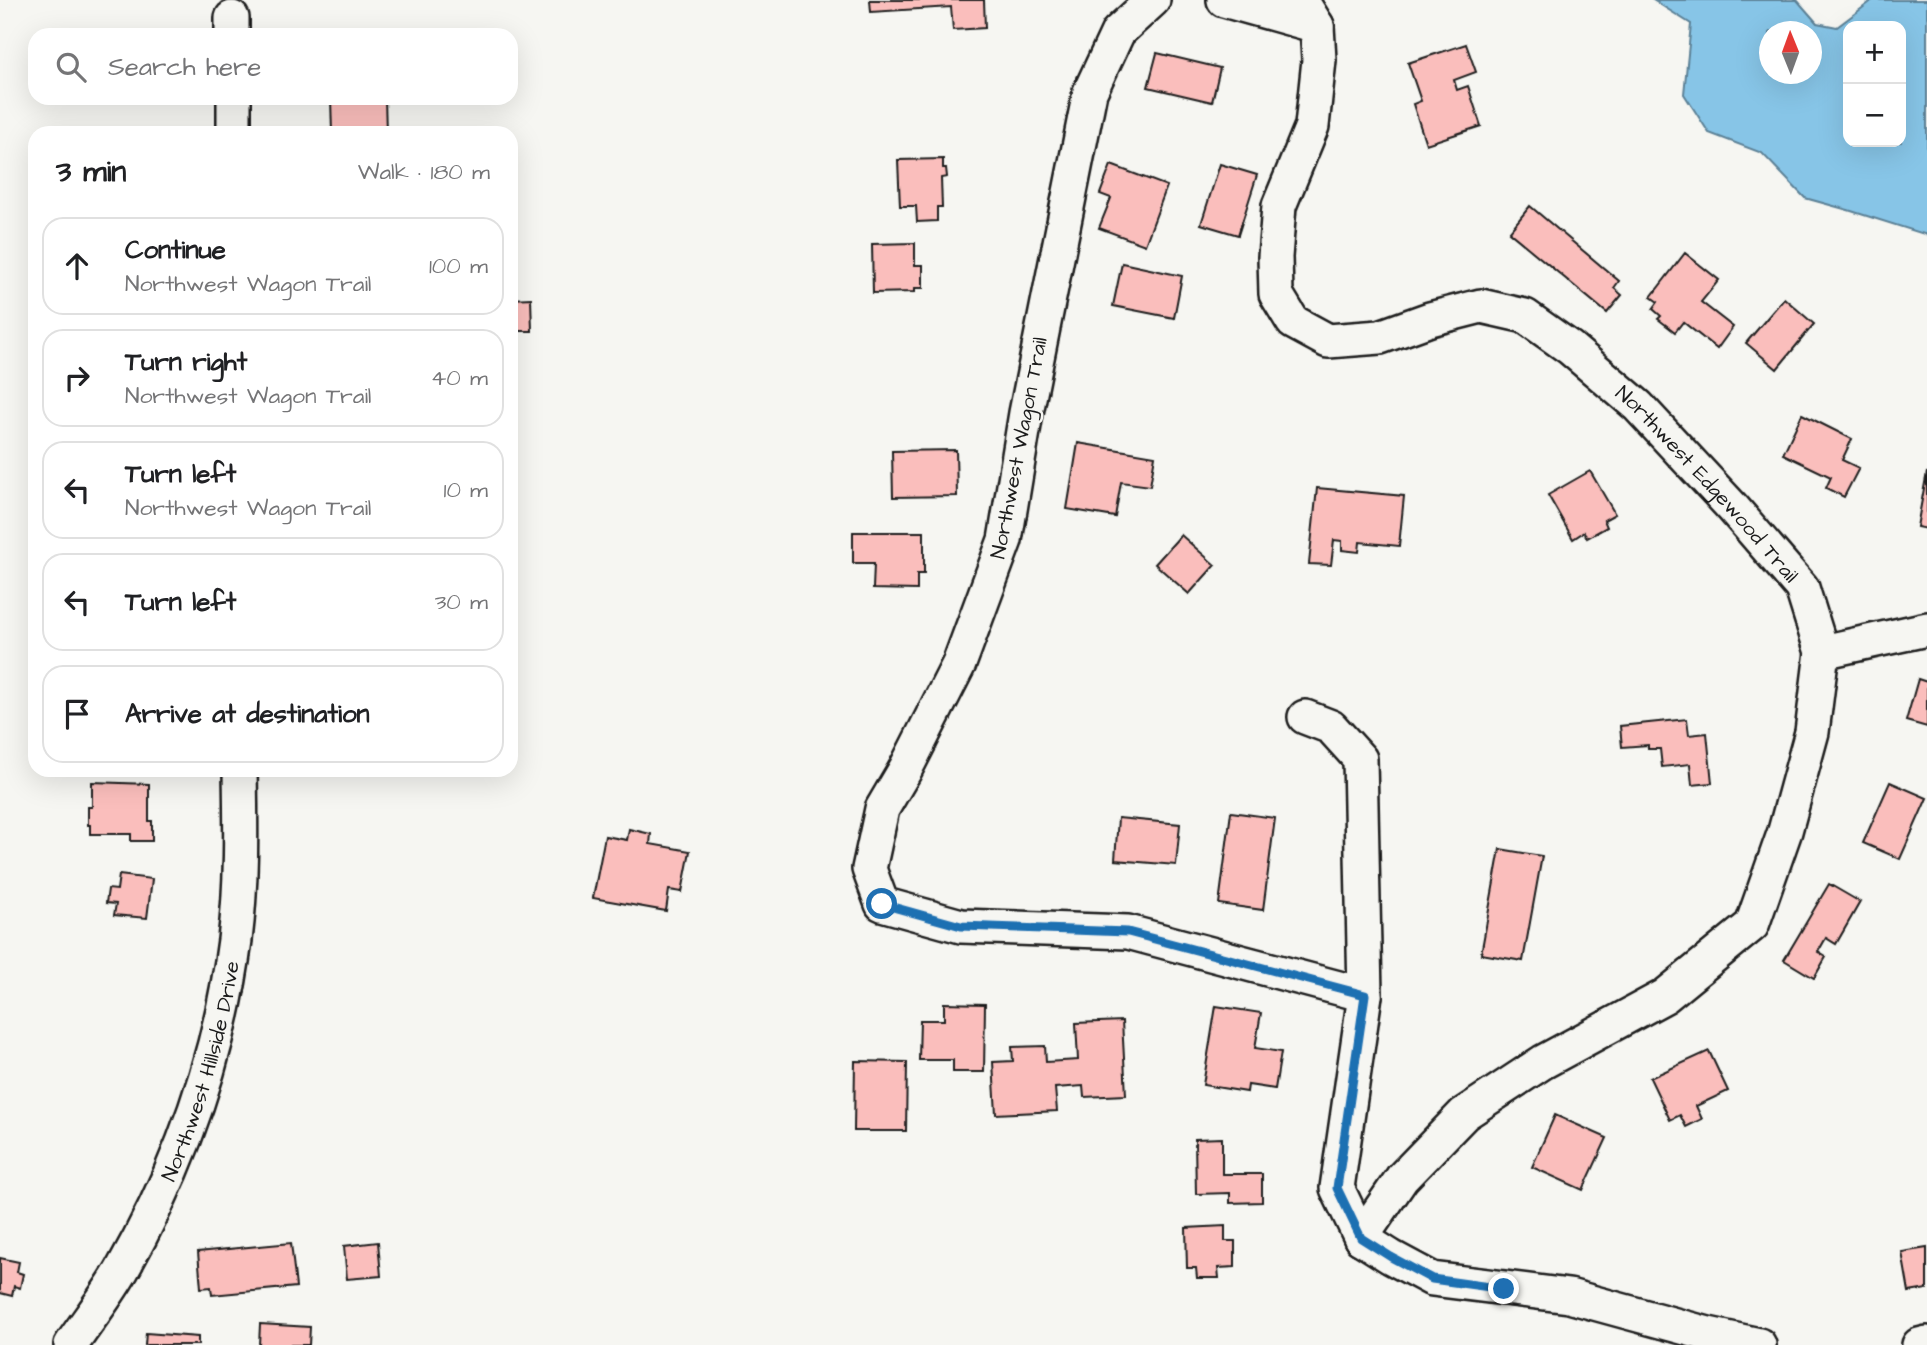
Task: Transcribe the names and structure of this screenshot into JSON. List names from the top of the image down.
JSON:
{
  "streets": {
    "street": ["Northwest Wagon Trail", "Northwest Edgewood Trail", "Northwest Hillside Drive"]
  },
  "north": "top",
  "page": {
    "map_buttons": ["+", "−"],
    "search": "Search here",
    "heading": ["3 min", "Walk · 180 m"],
    "list": [
      ["Continue", "Northwest Wagon Trail", "100 m"],
      ["Turn right", "Northwest Wagon Trail", "40 m"],
      ["Turn left", "Northwest Wagon Trail", "10 m"],
      ["Turn left", "30 m"],
      "Arrive at destination"
    ]
  }
}
